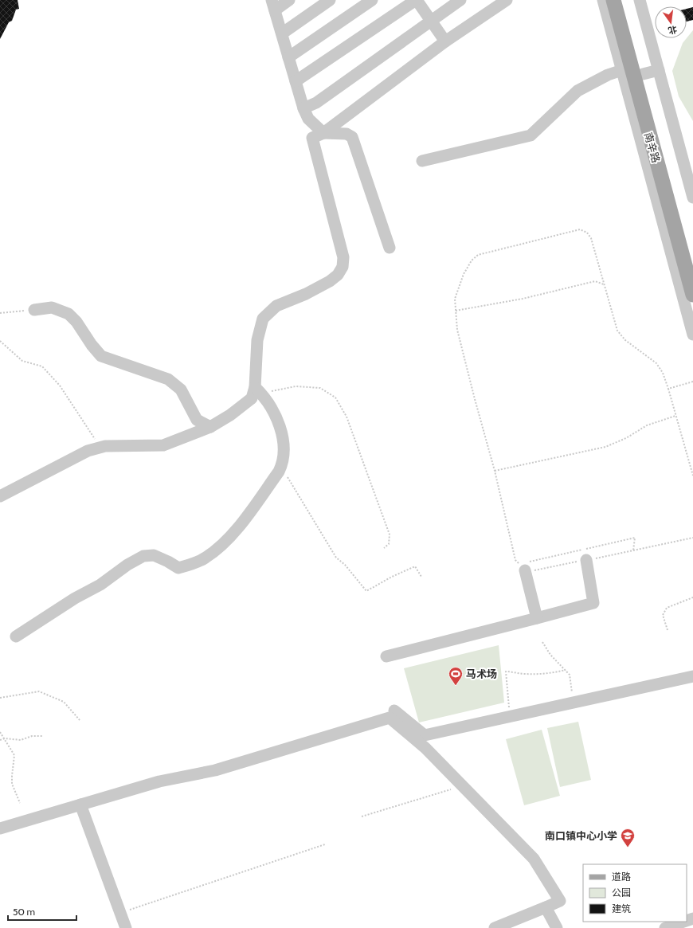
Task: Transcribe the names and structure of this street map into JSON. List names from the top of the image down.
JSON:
{
  "streets": {
    "main road": ["南辛路"]
  },
  "places": {
    "sports": ["马术场"],
    "school or university": ["南口镇中心小学"]
  },
  "legend": ["道路", "公园", "建筑"],
  "scale_bar": "50 m",
  "north": "bottom"
}
